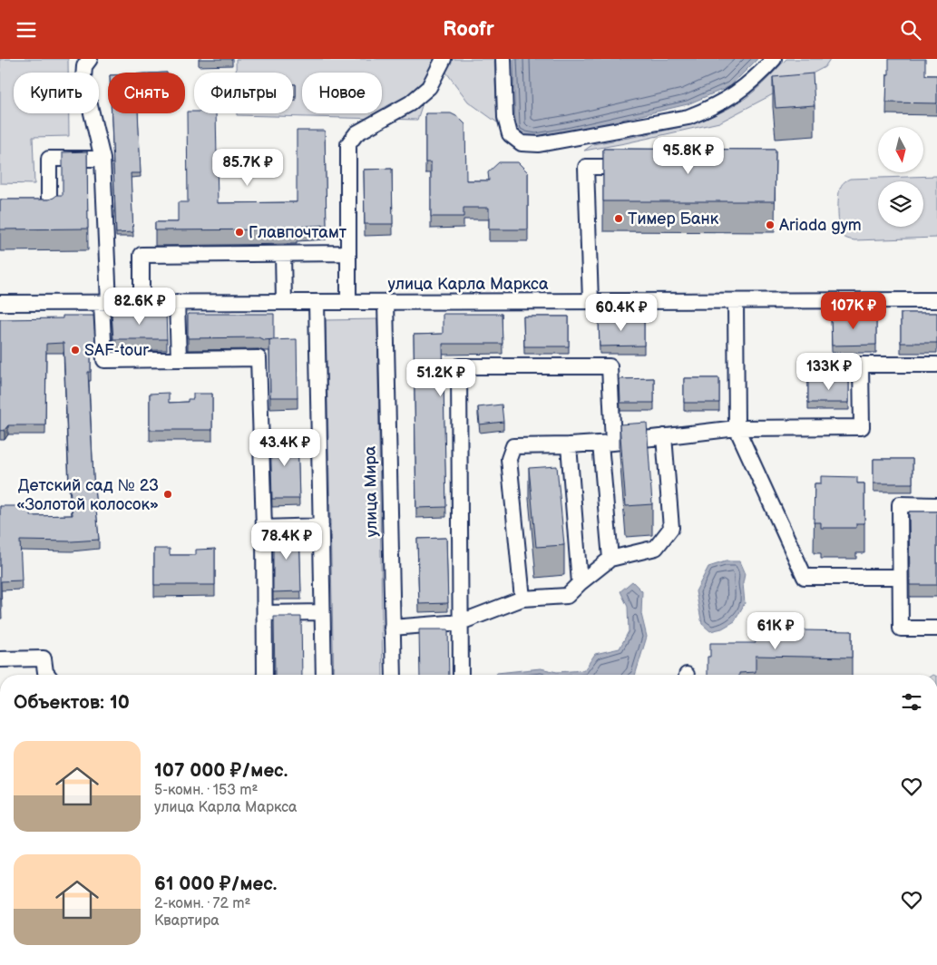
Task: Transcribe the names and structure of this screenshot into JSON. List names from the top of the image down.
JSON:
{
  "streets": {
    "street": ["улица Карла Маркса", "улица Мира"]
  },
  "crossings": [
    ["улица Карла Маркса", "улица Мира"]
  ],
  "places": [
    "Тимер Банк",
    "Ariada gym",
    "Главпочтамт",
    "SAF-tour",
    "Детский сад № 23 «Золотой колосок»"
  ],
  "north": "bottom",
  "page": {
    "header": "Roofr",
    "chip": [
      "Купить",
      "Снять",
      "Фильтры",
      "Новое"
    ],
    "price": [
      "95.8K ₽",
      "85.7K ₽",
      "82.6K ₽",
      "107K ₽",
      "60.4K ₽",
      "133K ₽",
      "51.2K ₽",
      "43.4K ₽",
      "78.4K ₽",
      "61K ₽"
    ],
    "heading": "Объектов: 10",
    "list": [
      {
        "name": "107 000 ₽/мес.",
        "note": "5-комн. · 153 m² · улица Карла Маркса"
      },
      {
        "name": "61 000 ₽/мес.",
        "note": "2-комн. · 72 m² · Квартира"
      }
    ]
  }
}
